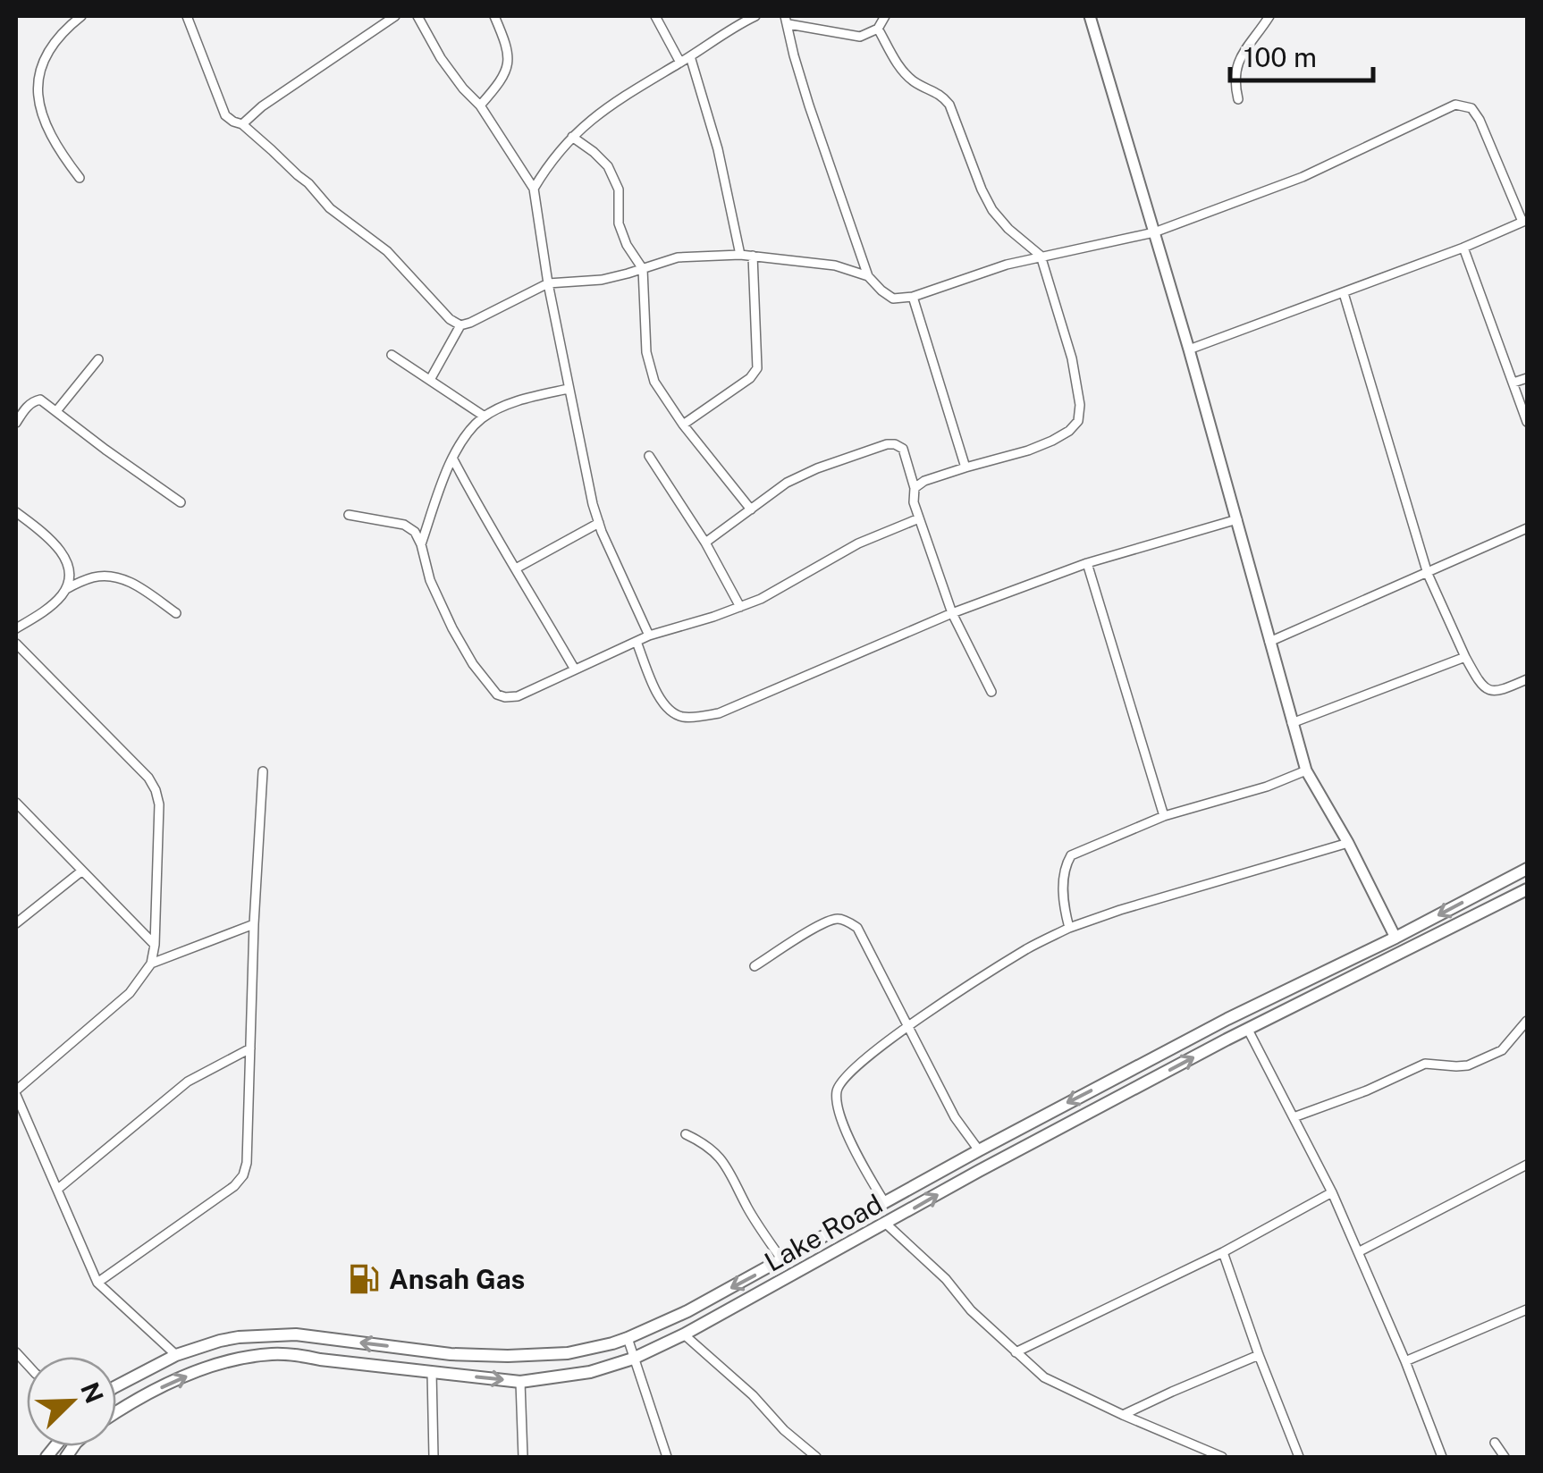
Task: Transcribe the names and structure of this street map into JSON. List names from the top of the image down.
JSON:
{
  "streets": {
    "main road": ["Lake Road"]
  },
  "places": {
    "fuel station": ["Ansah Gas"]
  },
  "scale_bar": "100 m",
  "north": "top right"
}
